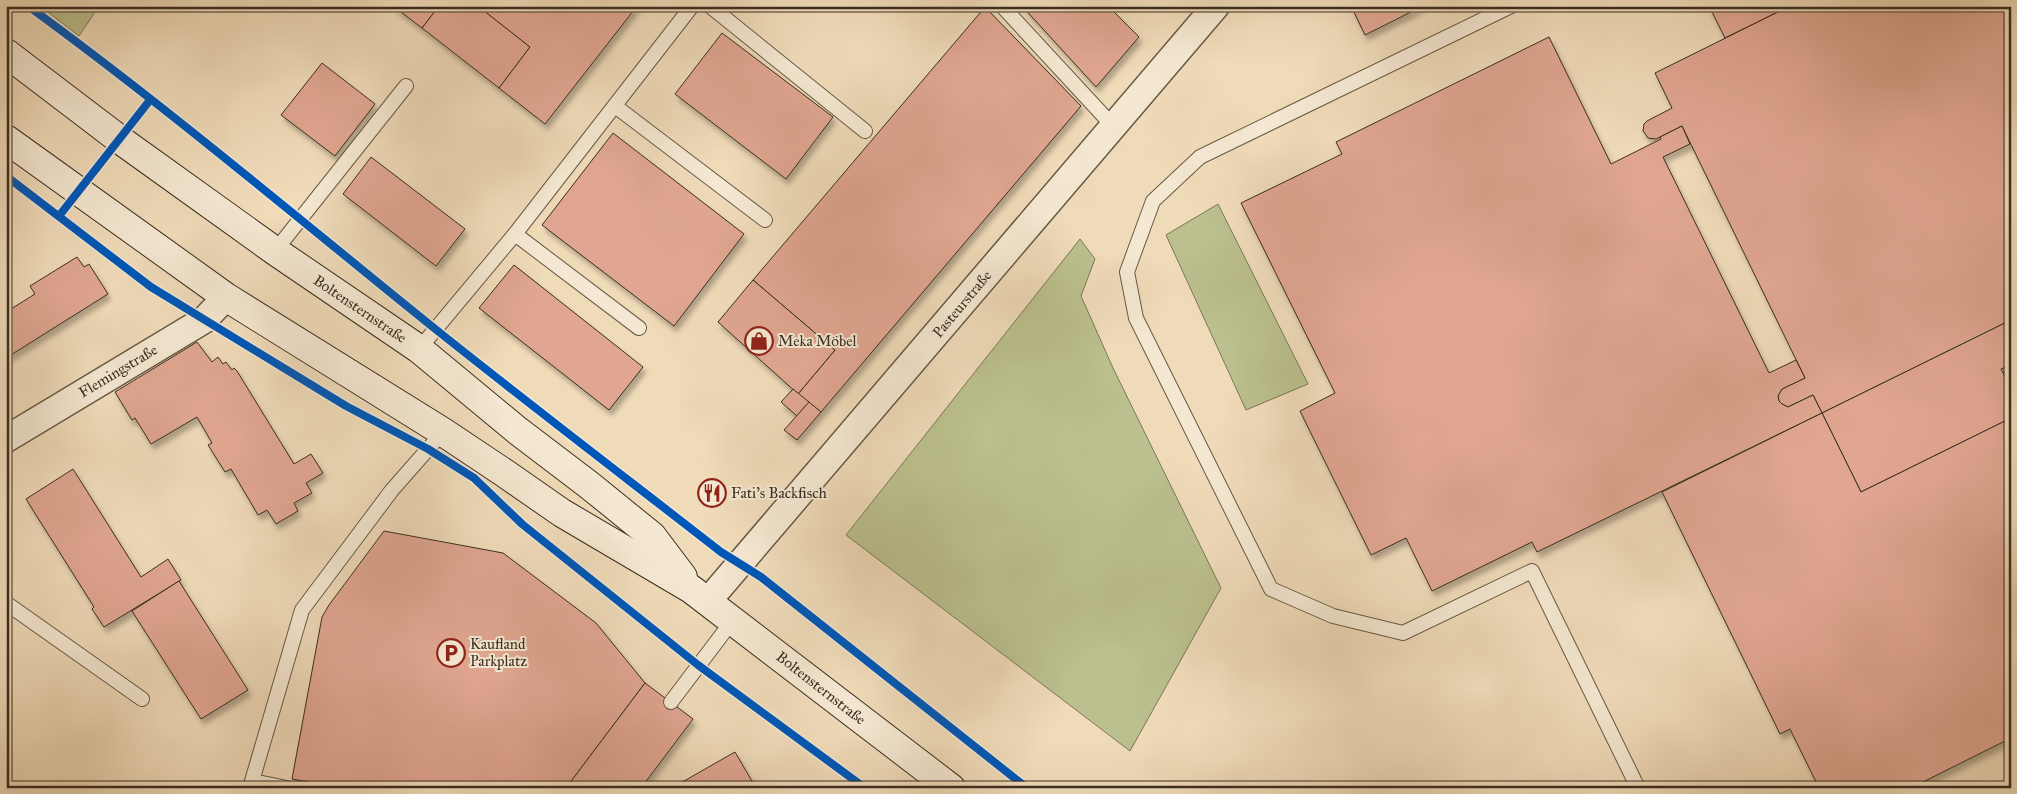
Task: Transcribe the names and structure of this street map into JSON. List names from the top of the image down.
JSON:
{
  "streets": {
    "main road": ["Boltensternstraße"],
    "street": ["Pasteurstraße", "Flemingstraße"]
  },
  "crossings": [
    ["Pasteurstraße", "Boltensternstraße"],
    ["Boltensternstraße", "Flemingstraße"]
  ],
  "places": {
    "shop": ["Meka Möbel"],
    "restaurant": ["Fati's Backfisch"],
    "parking": ["Kaufland Parkplatz"]
  }
}
